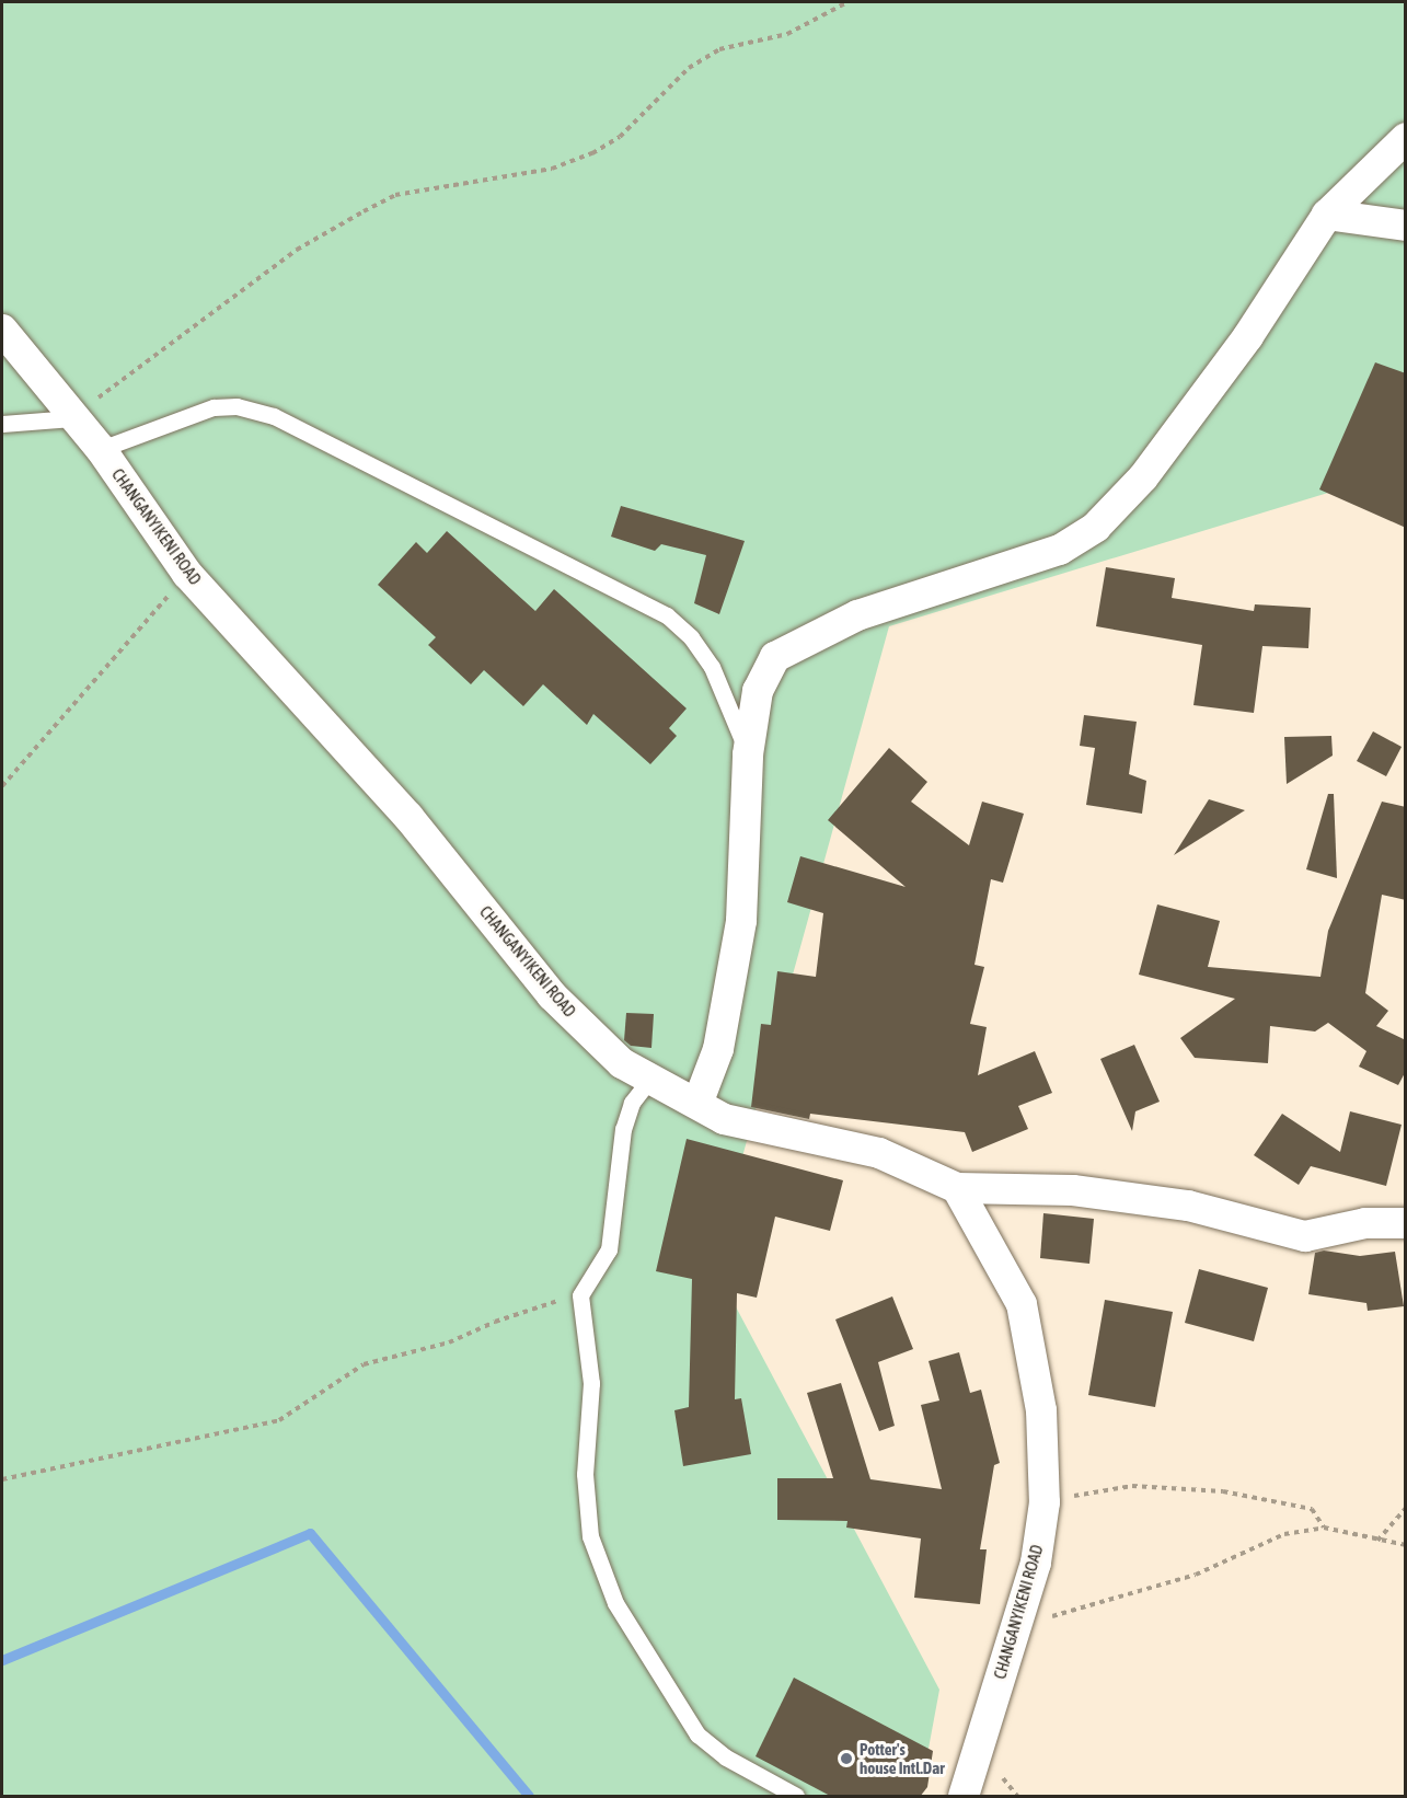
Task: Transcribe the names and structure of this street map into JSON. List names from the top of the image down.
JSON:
{
  "streets": {
    "street": ["CHANGANYIKENI ROAD"]
  },
  "places": ["Potter's house Intl.Dar"]
}
